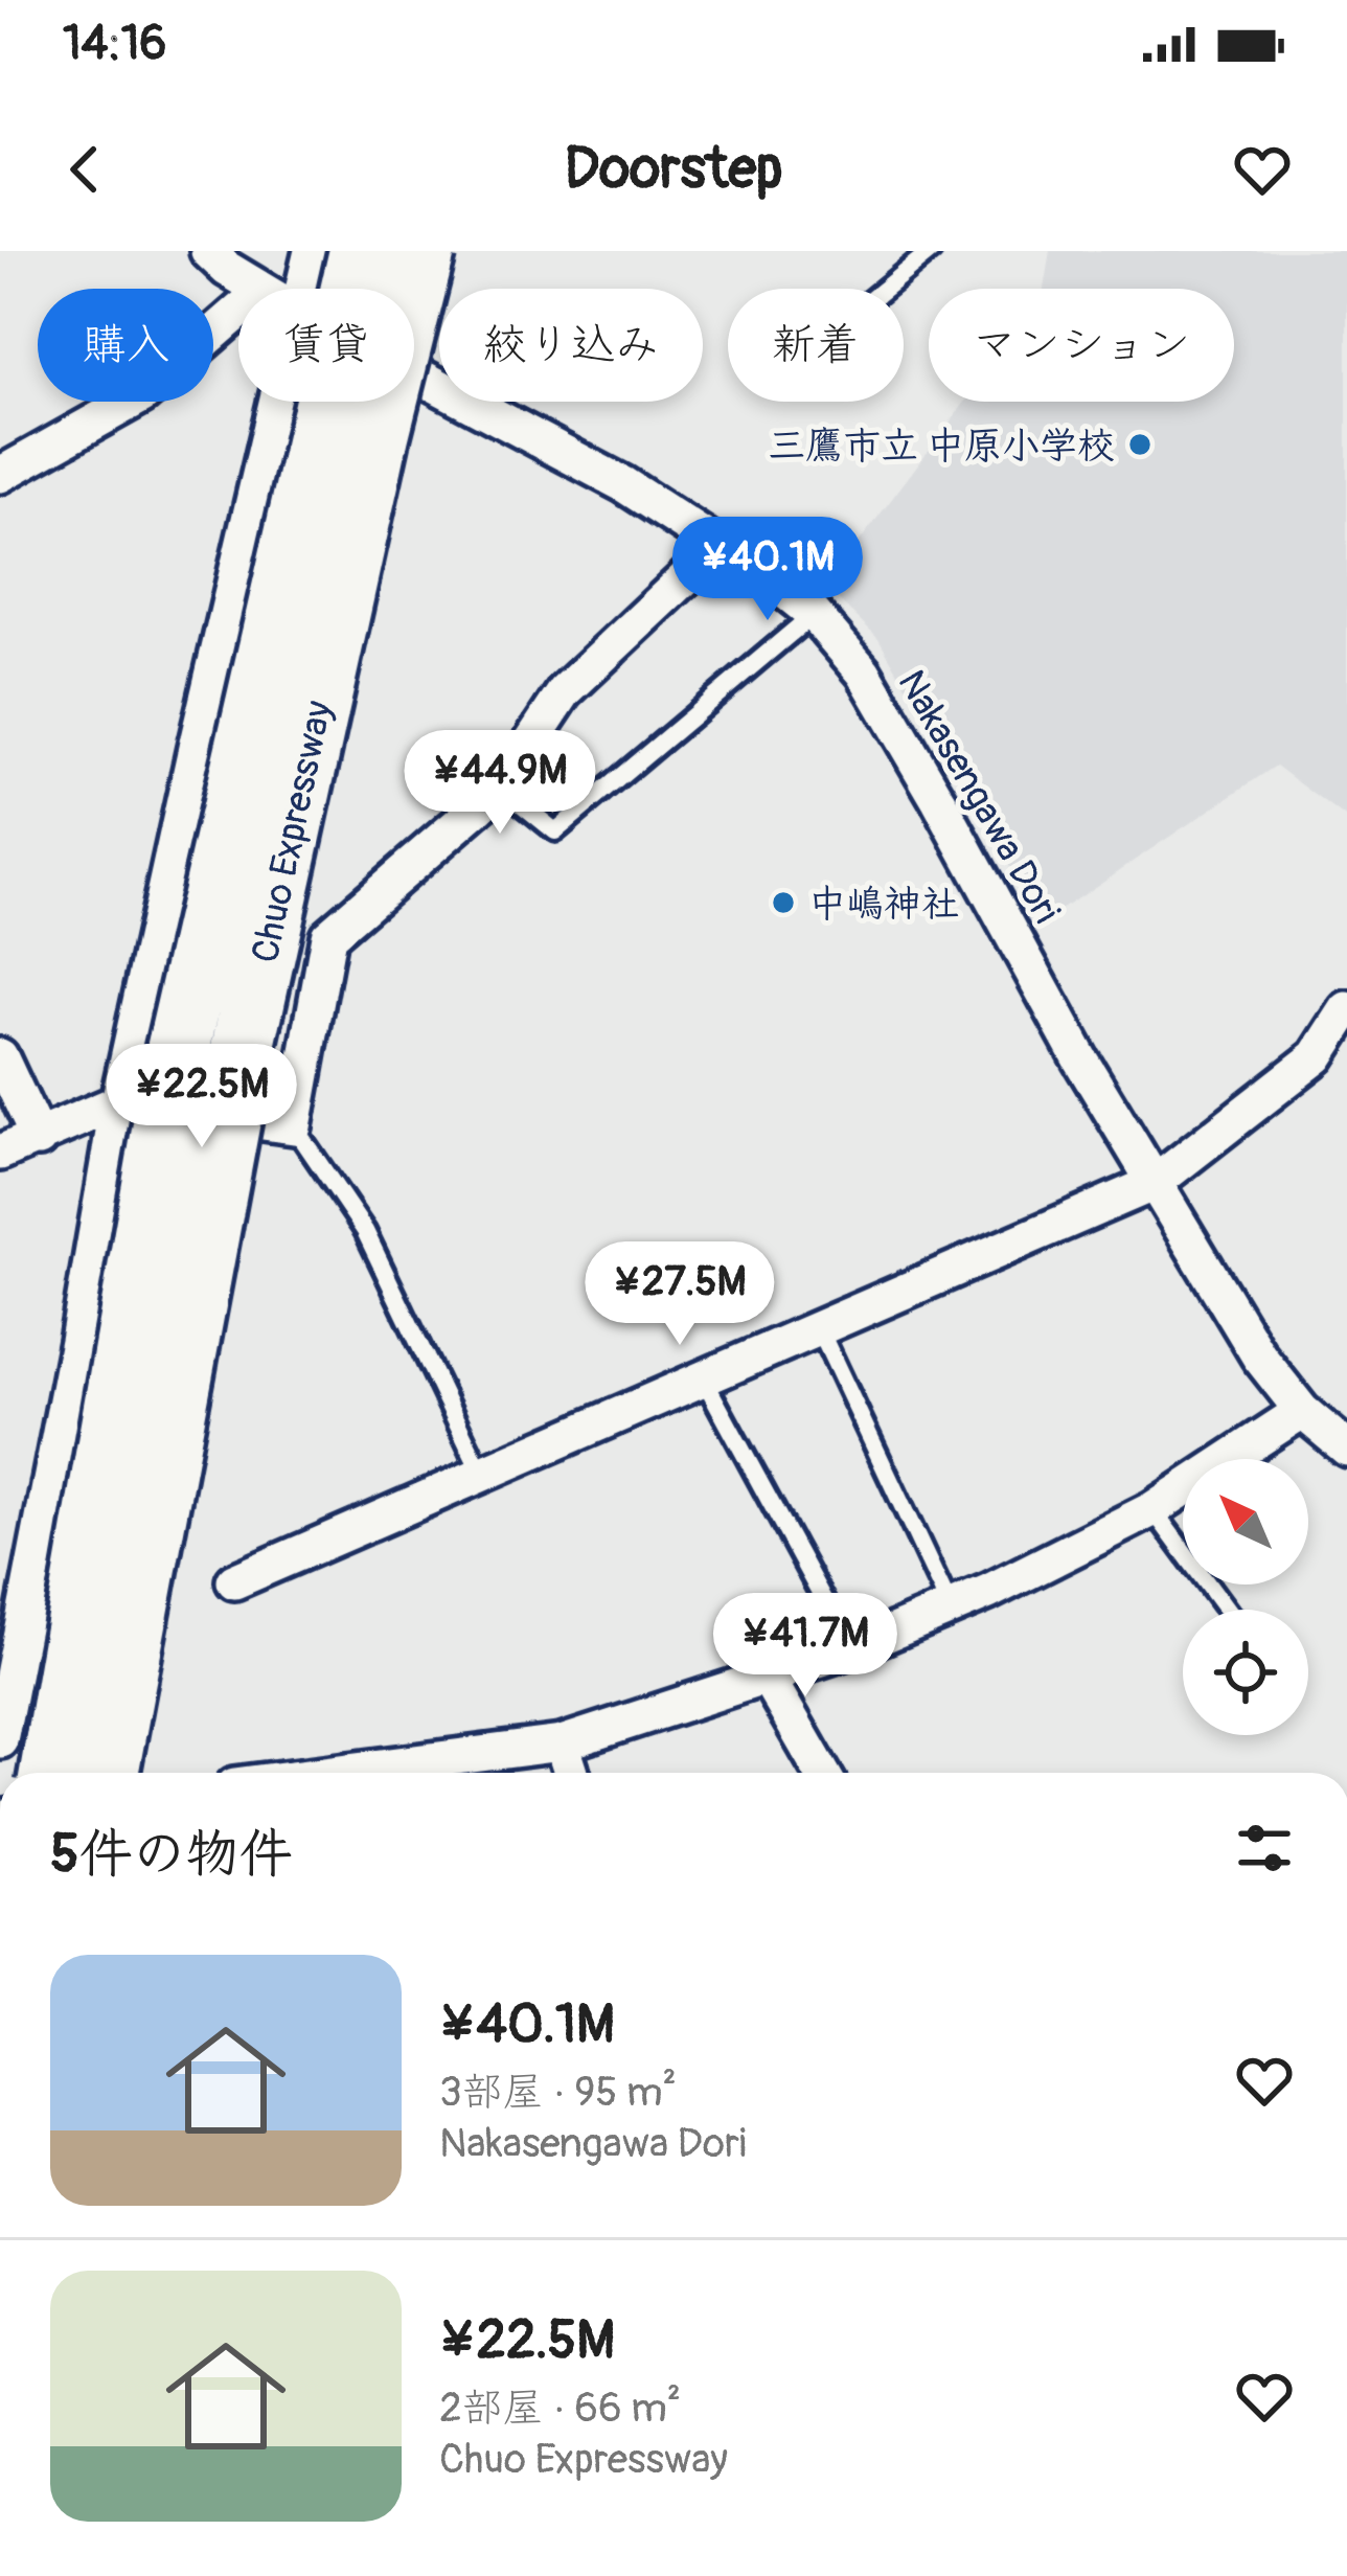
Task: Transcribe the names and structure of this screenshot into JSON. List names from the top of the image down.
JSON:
{
  "streets": {
    "highway": ["Chuo Expressway"],
    "street": ["Nakasengawa Dori"]
  },
  "places": ["三鷹市立 中原小学校", "中嶋神社"],
  "north": "top left",
  "page": {
    "status": "14:16",
    "header": "Doorstep",
    "chip": [
      "購入",
      "賃貸",
      "絞り込み",
      "新着",
      "マンション"
    ],
    "price": [
      "¥40.1M",
      "¥44.9M",
      "¥22.5M",
      "¥27.5M",
      "¥41.7M"
    ],
    "heading": "5件の物件",
    "list": [
      {
        "name": "¥40.1M",
        "note": "3部屋 · 95 m² · Nakasengawa Dori"
      },
      {
        "name": "¥22.5M",
        "note": "2部屋 · 66 m² · Chuo Expressway"
      }
    ]
  }
}
